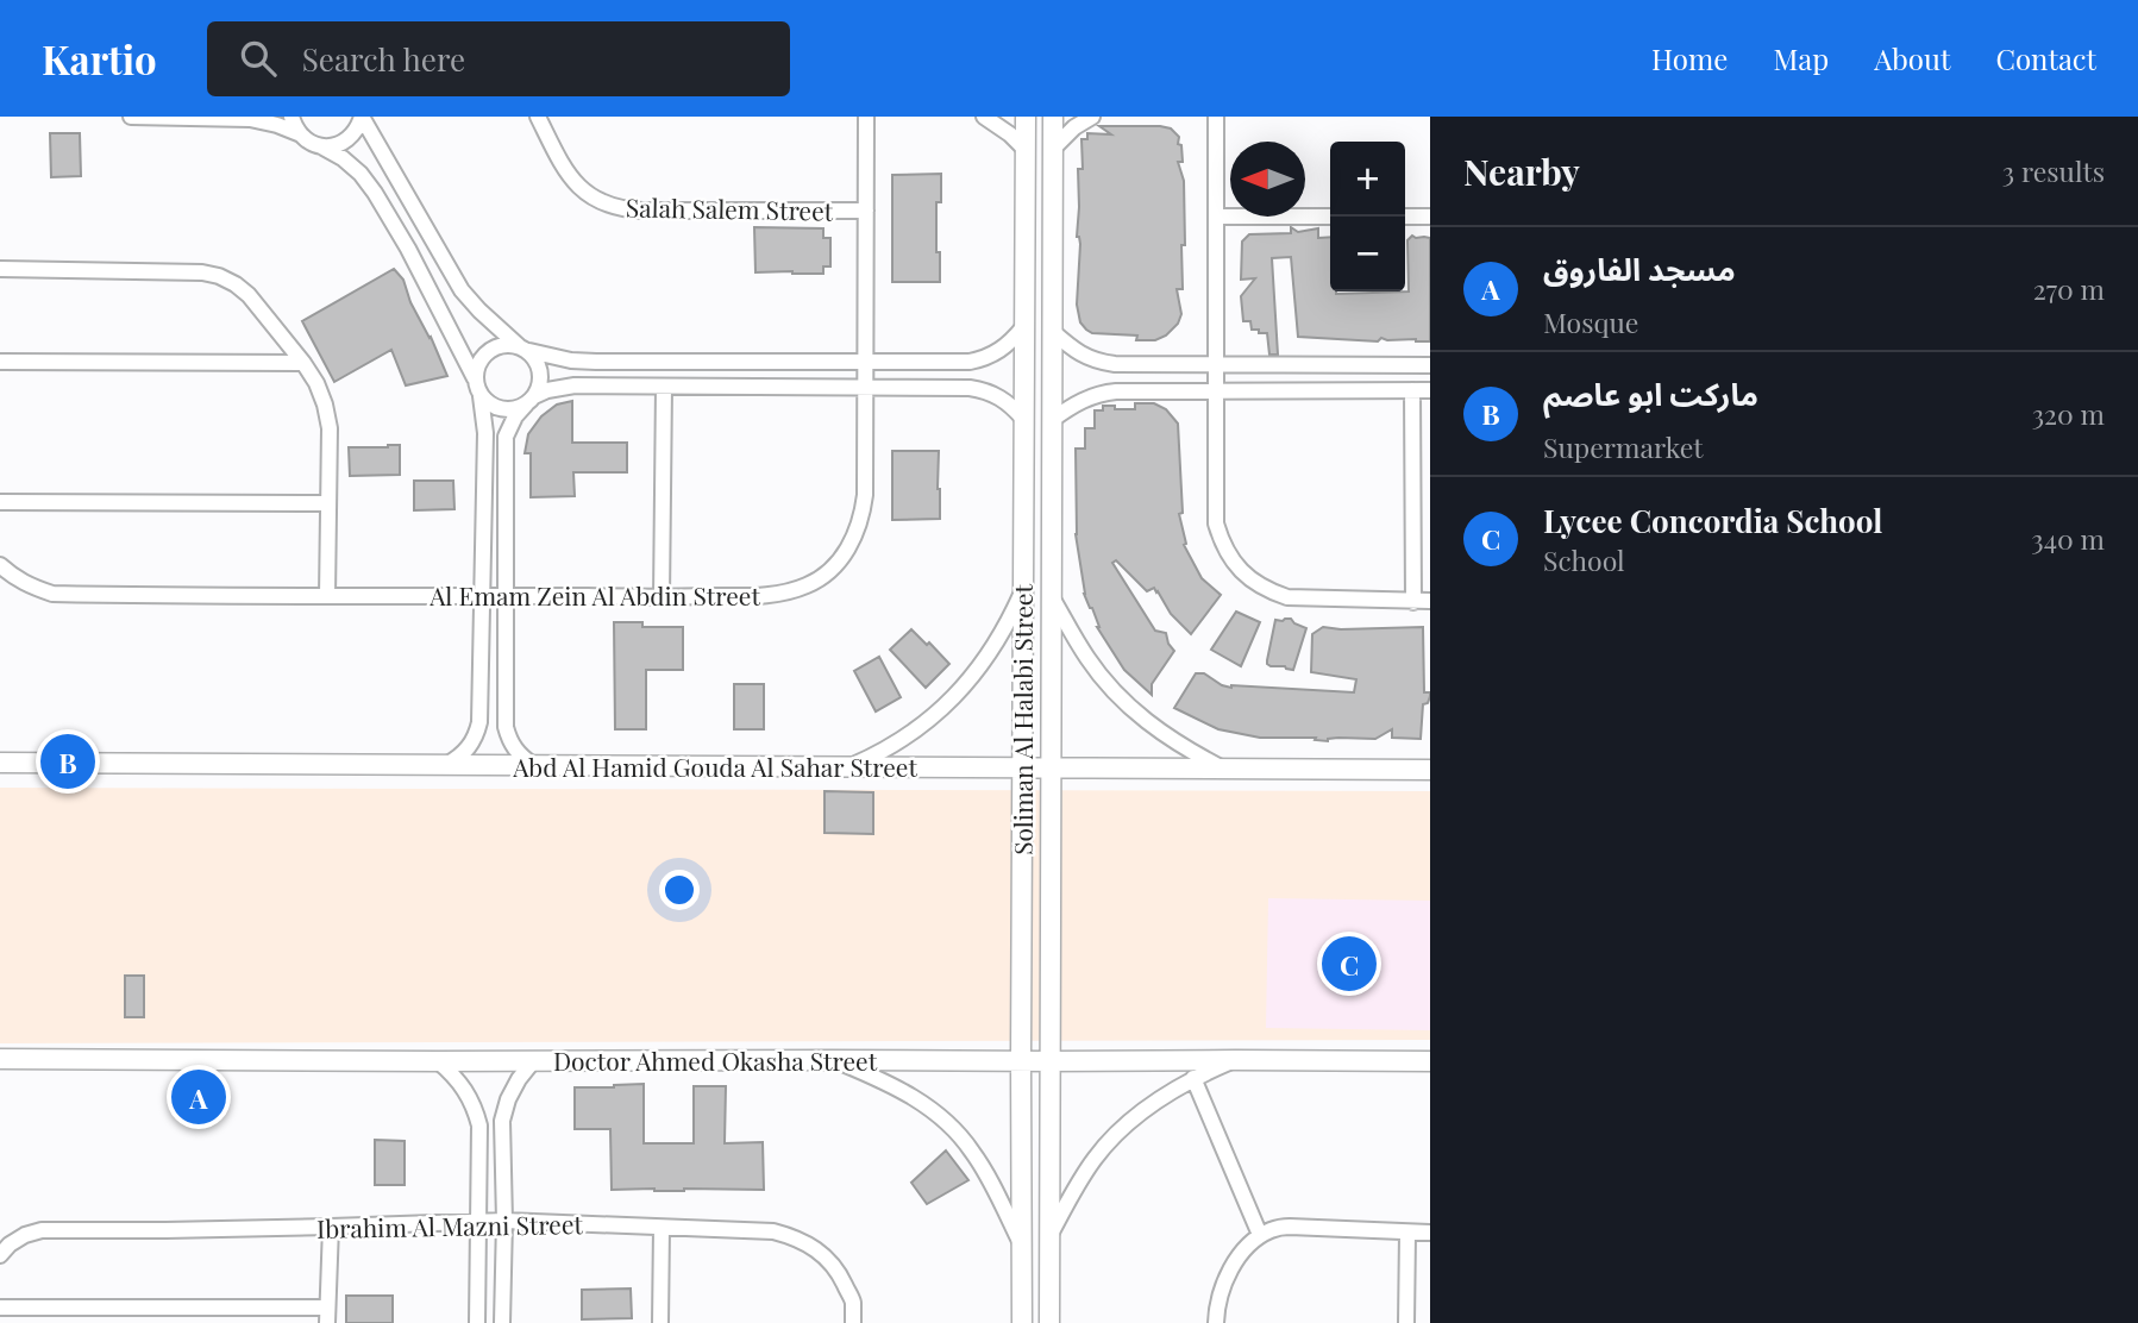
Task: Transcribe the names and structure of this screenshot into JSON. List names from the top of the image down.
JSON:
{
  "streets": {
    "street": [
      "Salah Salem Street",
      "Al Emam Zein Al Abdin Street",
      "Soliman Al Halabi Street",
      "Abd Al Hamid Gouda Al Sahar Street",
      "Doctor Ahmed Okasha Street",
      "Ibrahim Al Mazni Street"
    ]
  },
  "crossings": [
    ["Salah Salem Street", "Al Emam Zein Al Abdin Street"],
    ["Soliman Al Halabi Street", "Abd Al Hamid Gouda Al Sahar Street"],
    ["Soliman Al Halabi Street", "Doctor Ahmed Okasha Street"]
  ],
  "north": "left",
  "page": {
    "header": "Kartio",
    "search": "Search here",
    "nav": [
      "Home",
      "Map",
      "About",
      "Contact"
    ],
    "heading": ["Nearby", "3 results"],
    "map_buttons": ["+", "−"],
    "list": [
      {
        "mark": "A",
        "name": "مسجد الفاروق",
        "note": "Mosque",
        "value": "270 m"
      },
      {
        "mark": "B",
        "name": "ماركت ابو عاصم",
        "note": "Supermarket",
        "value": "320 m"
      },
      {
        "mark": "C",
        "name": "Lycee Concordia School",
        "note": "School",
        "value": "340 m"
      }
    ],
    "pins": ["B", "C", "A"]
  }
}
